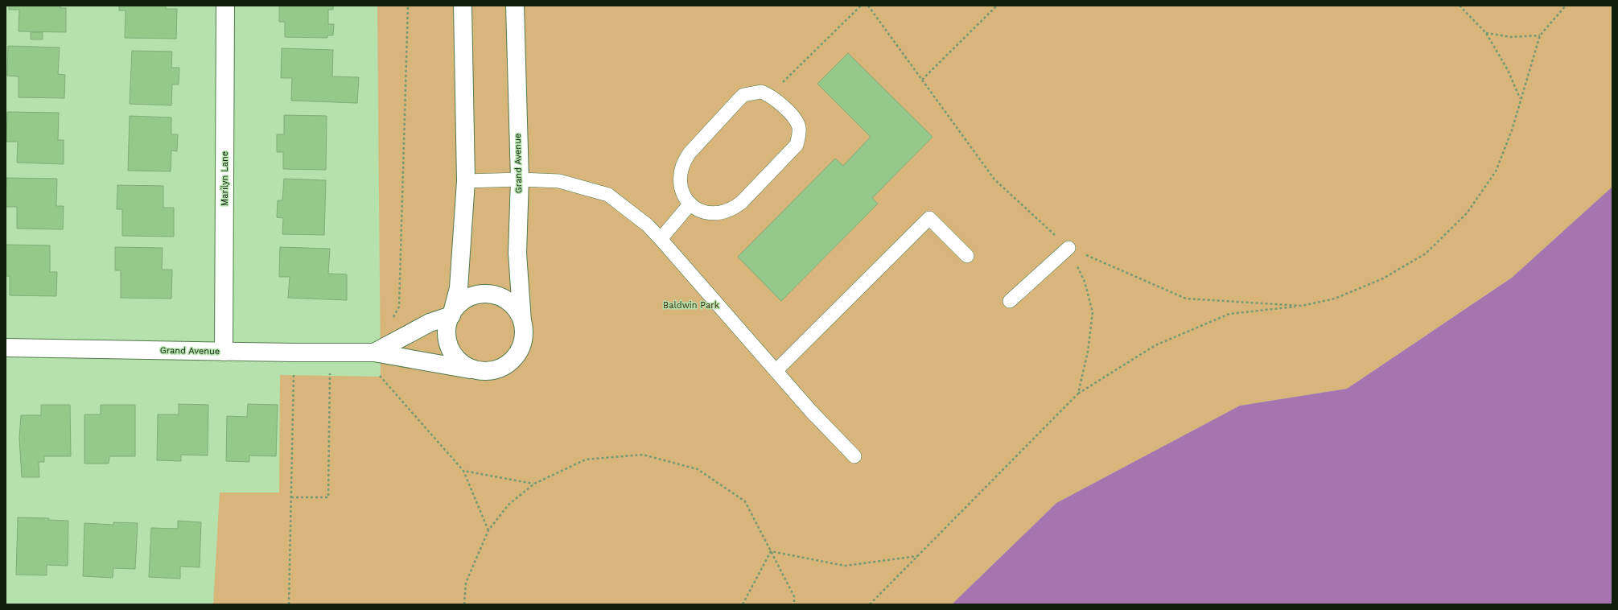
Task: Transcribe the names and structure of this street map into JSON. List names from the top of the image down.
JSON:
{
  "streets": {
    "street": ["Grand Avenue", "Marilyn Lane"]
  },
  "crossings": [
    ["Grand Avenue", "Marilyn Lane"]
  ],
  "parks": ["Baldwin Park"]
}
